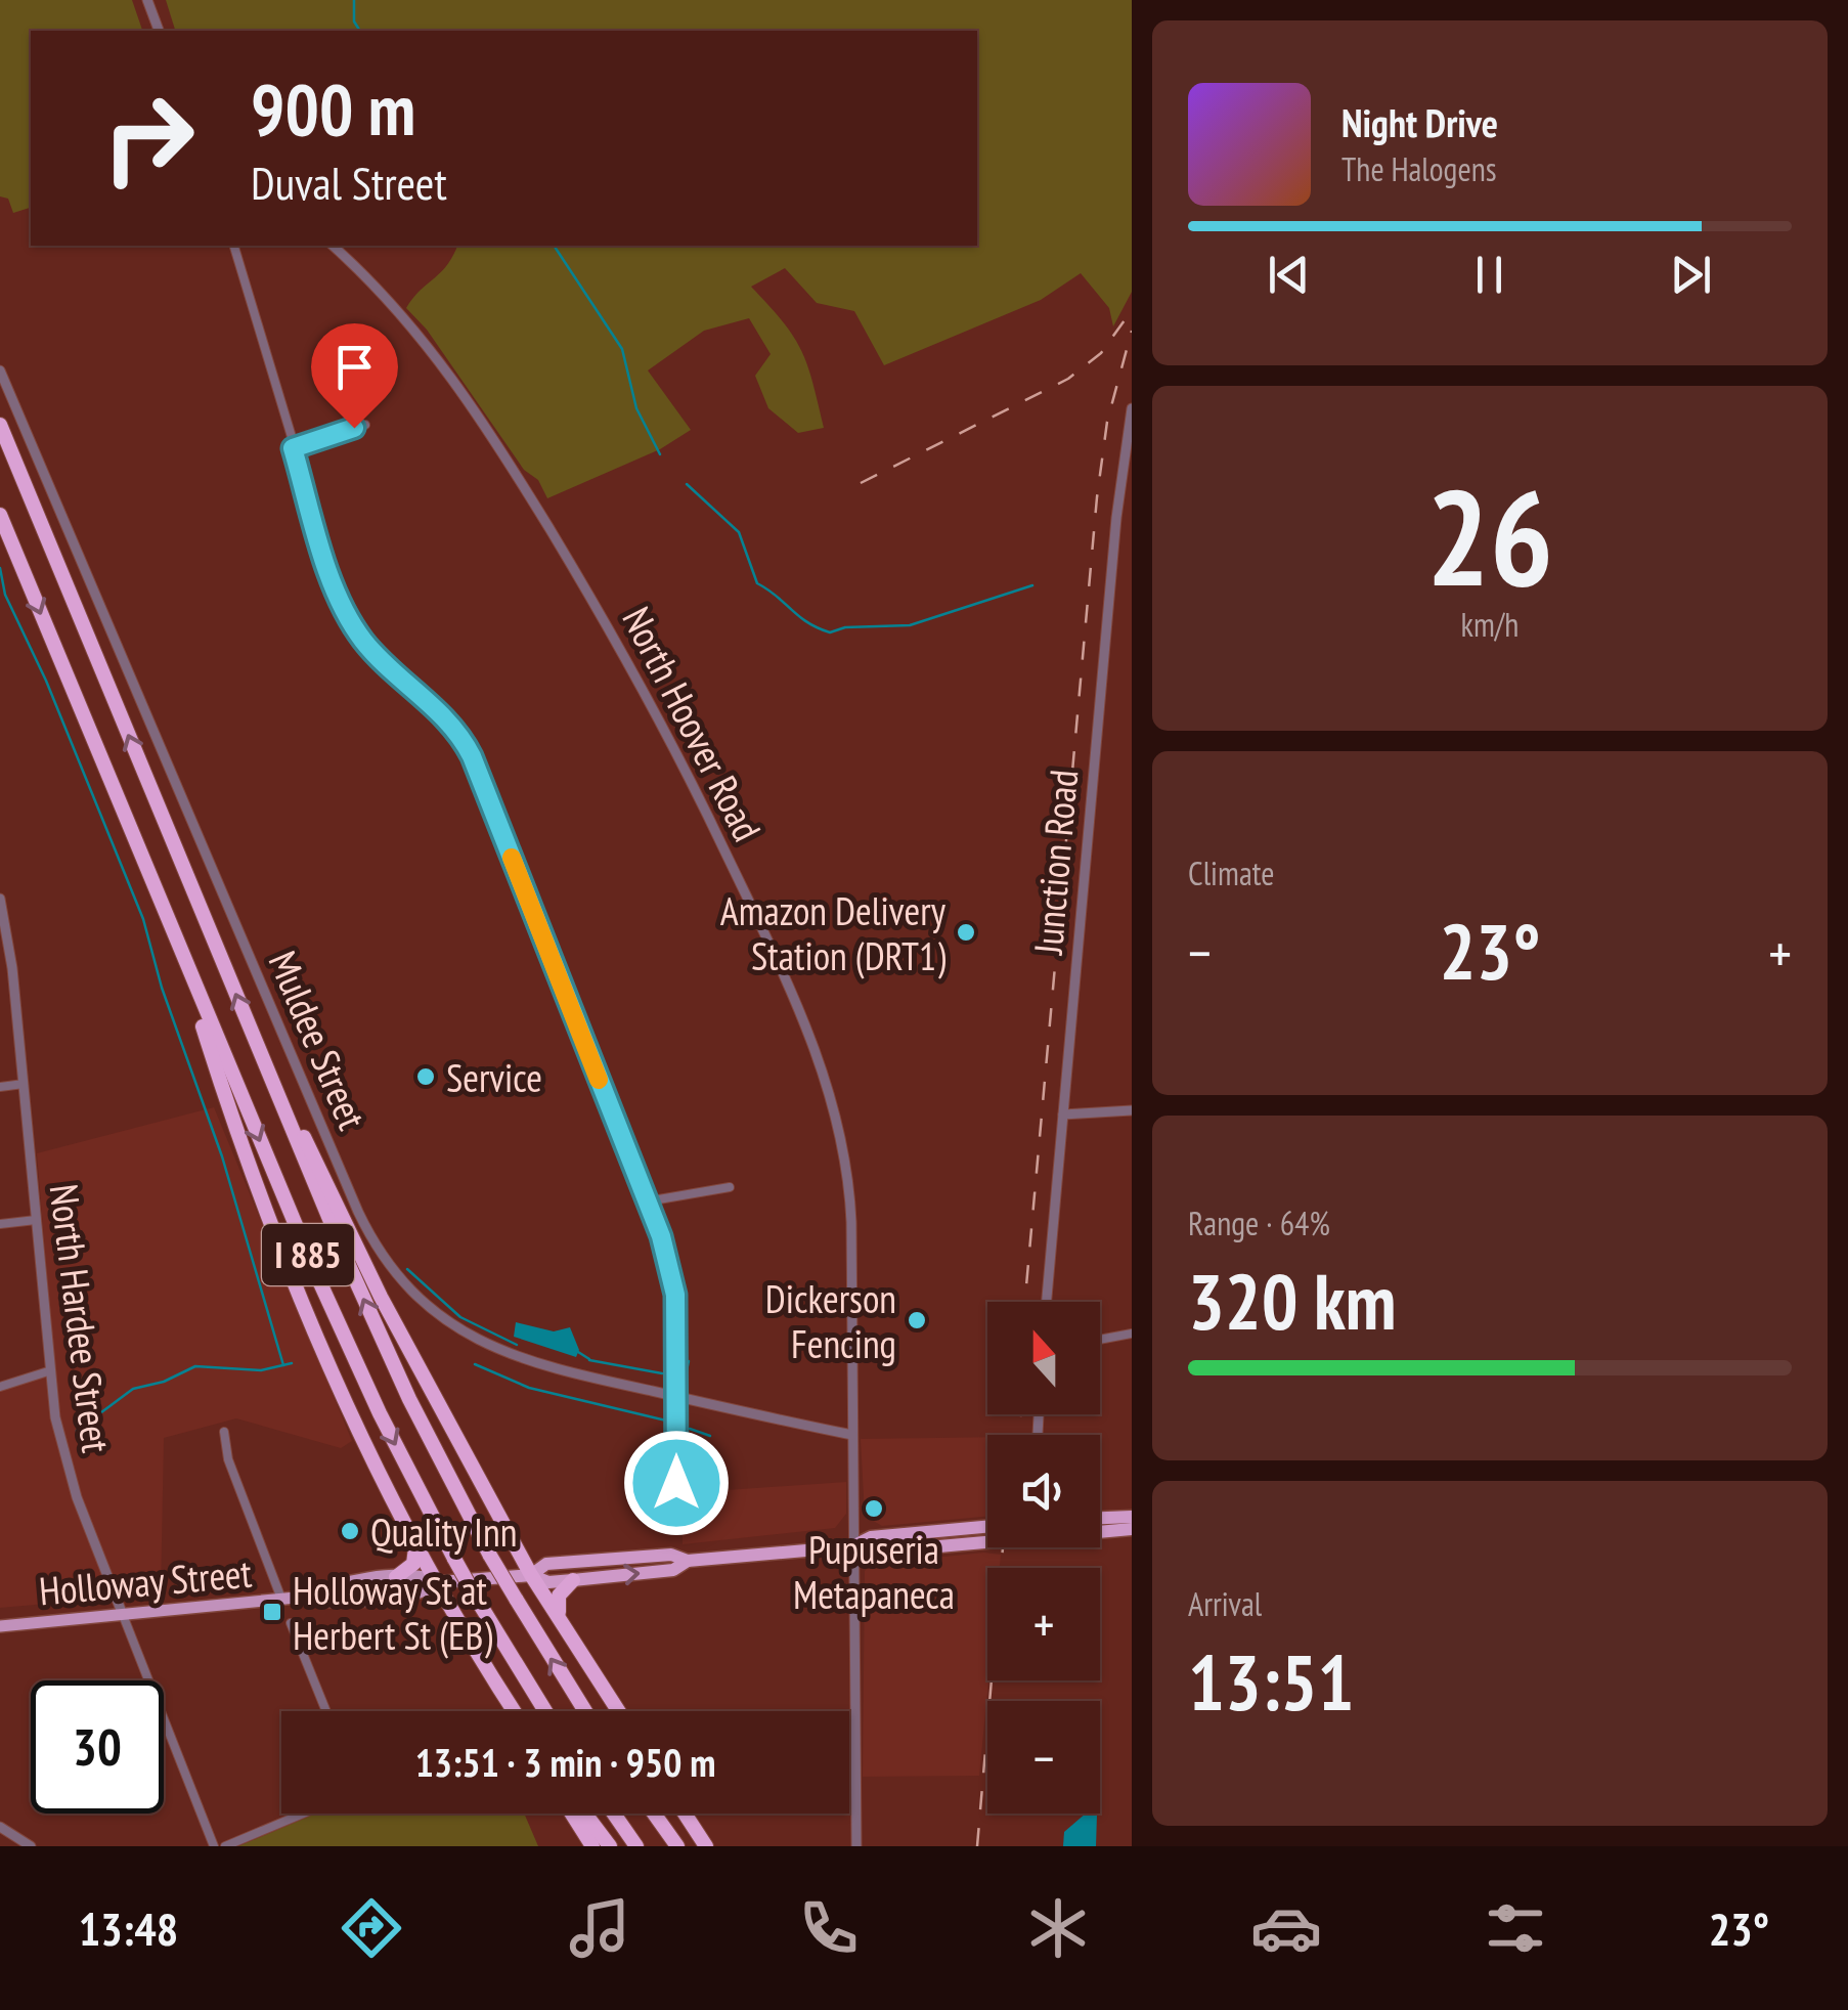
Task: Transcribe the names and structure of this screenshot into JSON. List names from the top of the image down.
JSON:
{
  "streets": {
    "highway": ["I 885", "Holloway Street"],
    "street": [
      "North Hoover Road",
      "Junction Road",
      "Muldee Street",
      "North Hardee Street"
    ]
  },
  "crossings": [
    ["North Hoover Road", "Muldee Street"],
    ["North Hoover Road", "Holloway Street"],
    ["North Hardee Street", "Holloway Street"]
  ],
  "places": {
    "other": [
      "Amazon Delivery Station (DRT1)",
      "Service",
      "Dickerson Fencing",
      "Pupuseria Metapaneca",
      "Quality Inn"
    ],
    "transit": ["Holloway St at Herbert St (EB)"]
  },
  "north": "top",
  "page": {
    "turn": ["900 m", "Duval Street"],
    "song": ["Night Drive", "The Halogens"],
    "tile": [
      ["26", "km/h"],
      "Climate",
      ["Range · 64%", "320 km"],
      ["Arrival", "13:51"]
    ],
    "heat": ["−", "23°", "+"],
    "map_buttons": ["+", "−"],
    "limit": "30",
    "trip": "13:51 · 3 min · 950 m",
    "tabs": ["13:48", "23°"]
  }
}
